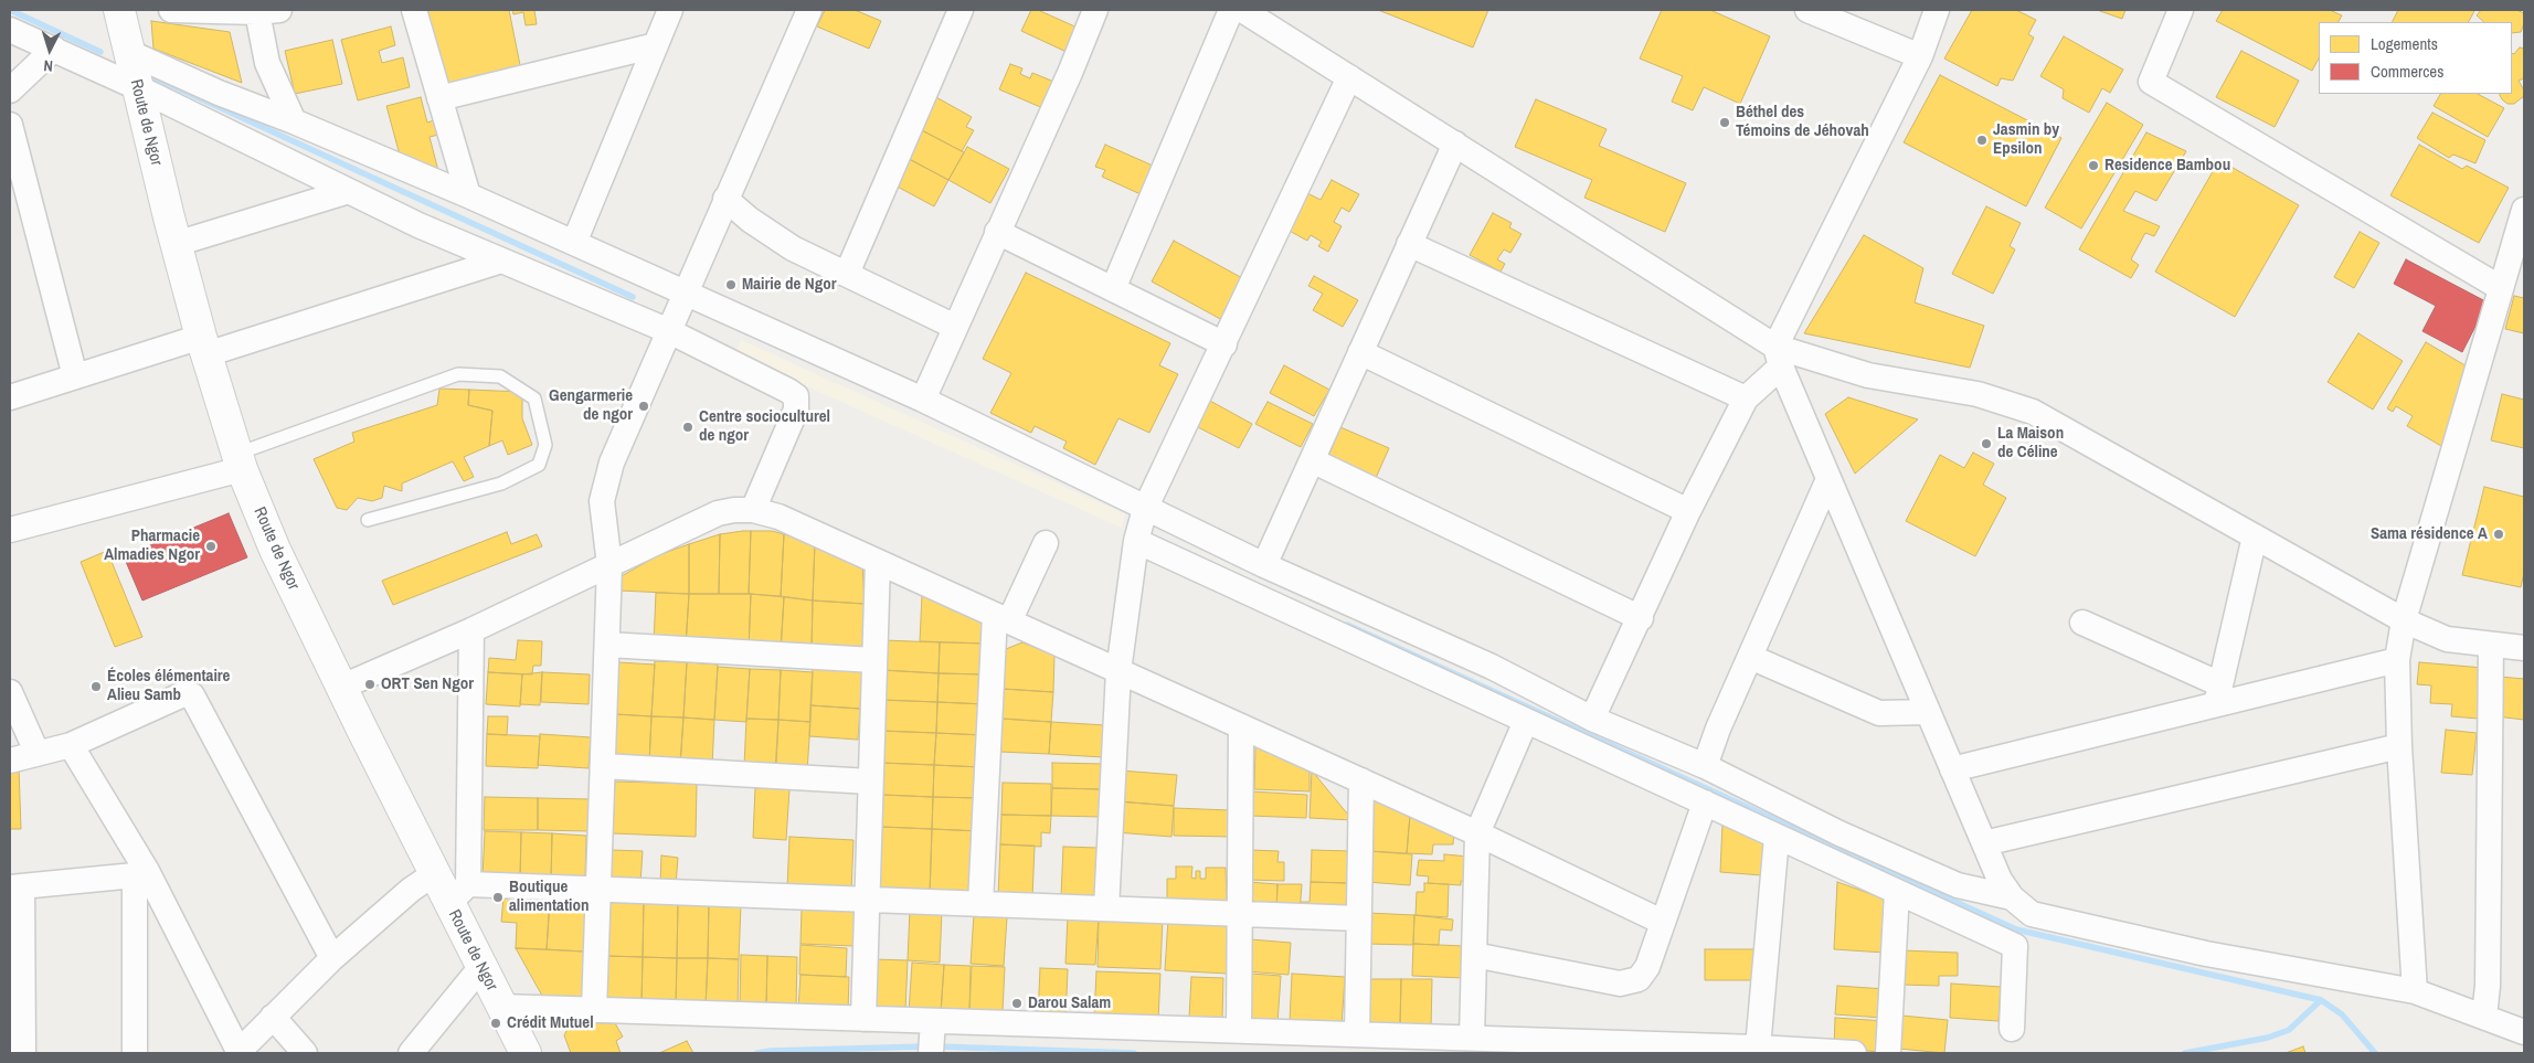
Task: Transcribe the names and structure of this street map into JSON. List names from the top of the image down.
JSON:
{
  "streets": {
    "street": ["Route de Ngor"]
  },
  "places": [
    "Béthel des Témoins de Jéhovah",
    "Jasmin by Epsilon",
    "Residence Bambou",
    "Mairie de Ngor",
    "Gengarmerie de ngor",
    "Centre socioculturel de ngor",
    "La Maison de Céline",
    "Sama résidence A",
    "Pharmacie Almadies Ngor",
    "ORT Sen Ngor",
    "Écoles élémentaire Alieu Samb",
    "Boutique alimentation",
    "Darou Salam",
    "Crédit Mutuel"
  ],
  "legend": ["Logements", "Commerces"],
  "north": "bottom"
}
